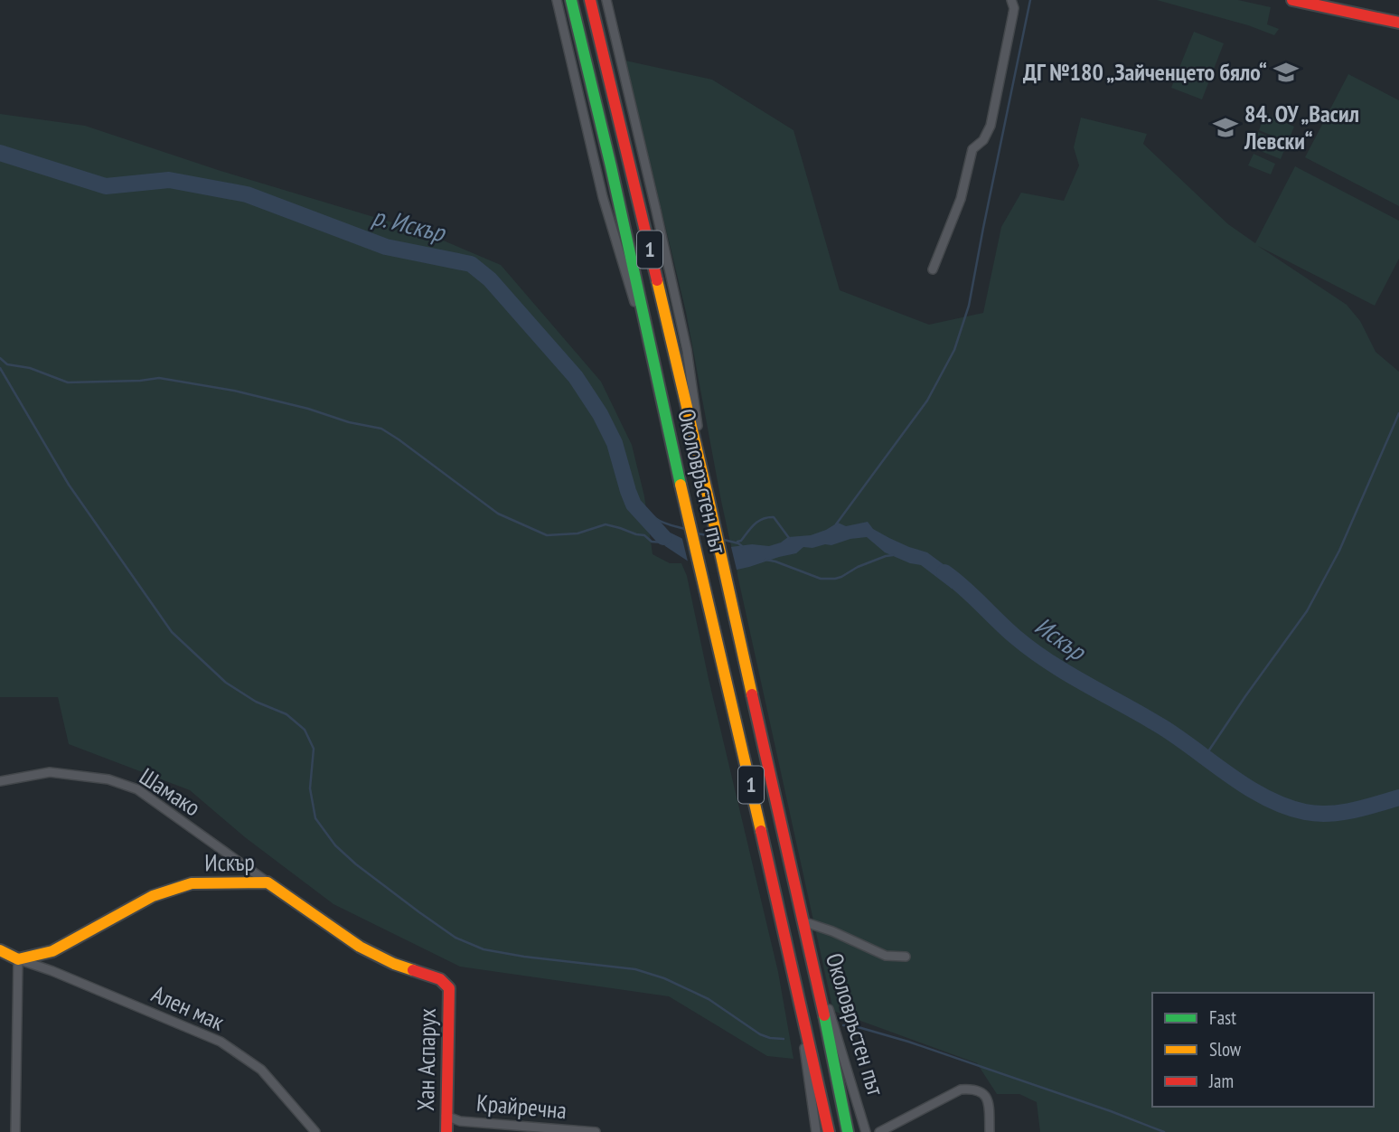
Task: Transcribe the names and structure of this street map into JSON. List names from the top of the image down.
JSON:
{
  "streets": {
    "main road": [
      "1",
      "Околовръстен път",
      "Искър",
      "Хан Аспарух"
    ],
    "street": ["Шамако", "Ален мак", "Крайречна"]
  },
  "crossings": [
    ["Шамако", "Искър"],
    ["Искър", "Ален мак"],
    ["Искър", "Хан Аспарух"],
    ["Хан Аспарух", "Крайречна"]
  ],
  "water": ["р. Искър", "Искър"],
  "places": {
    "school or university": ["ДГ №180 „Зайченцето бяло“", "84. ОУ „Васил Левски“"]
  },
  "legend": ["Fast", "Slow", "Jam"]
}
